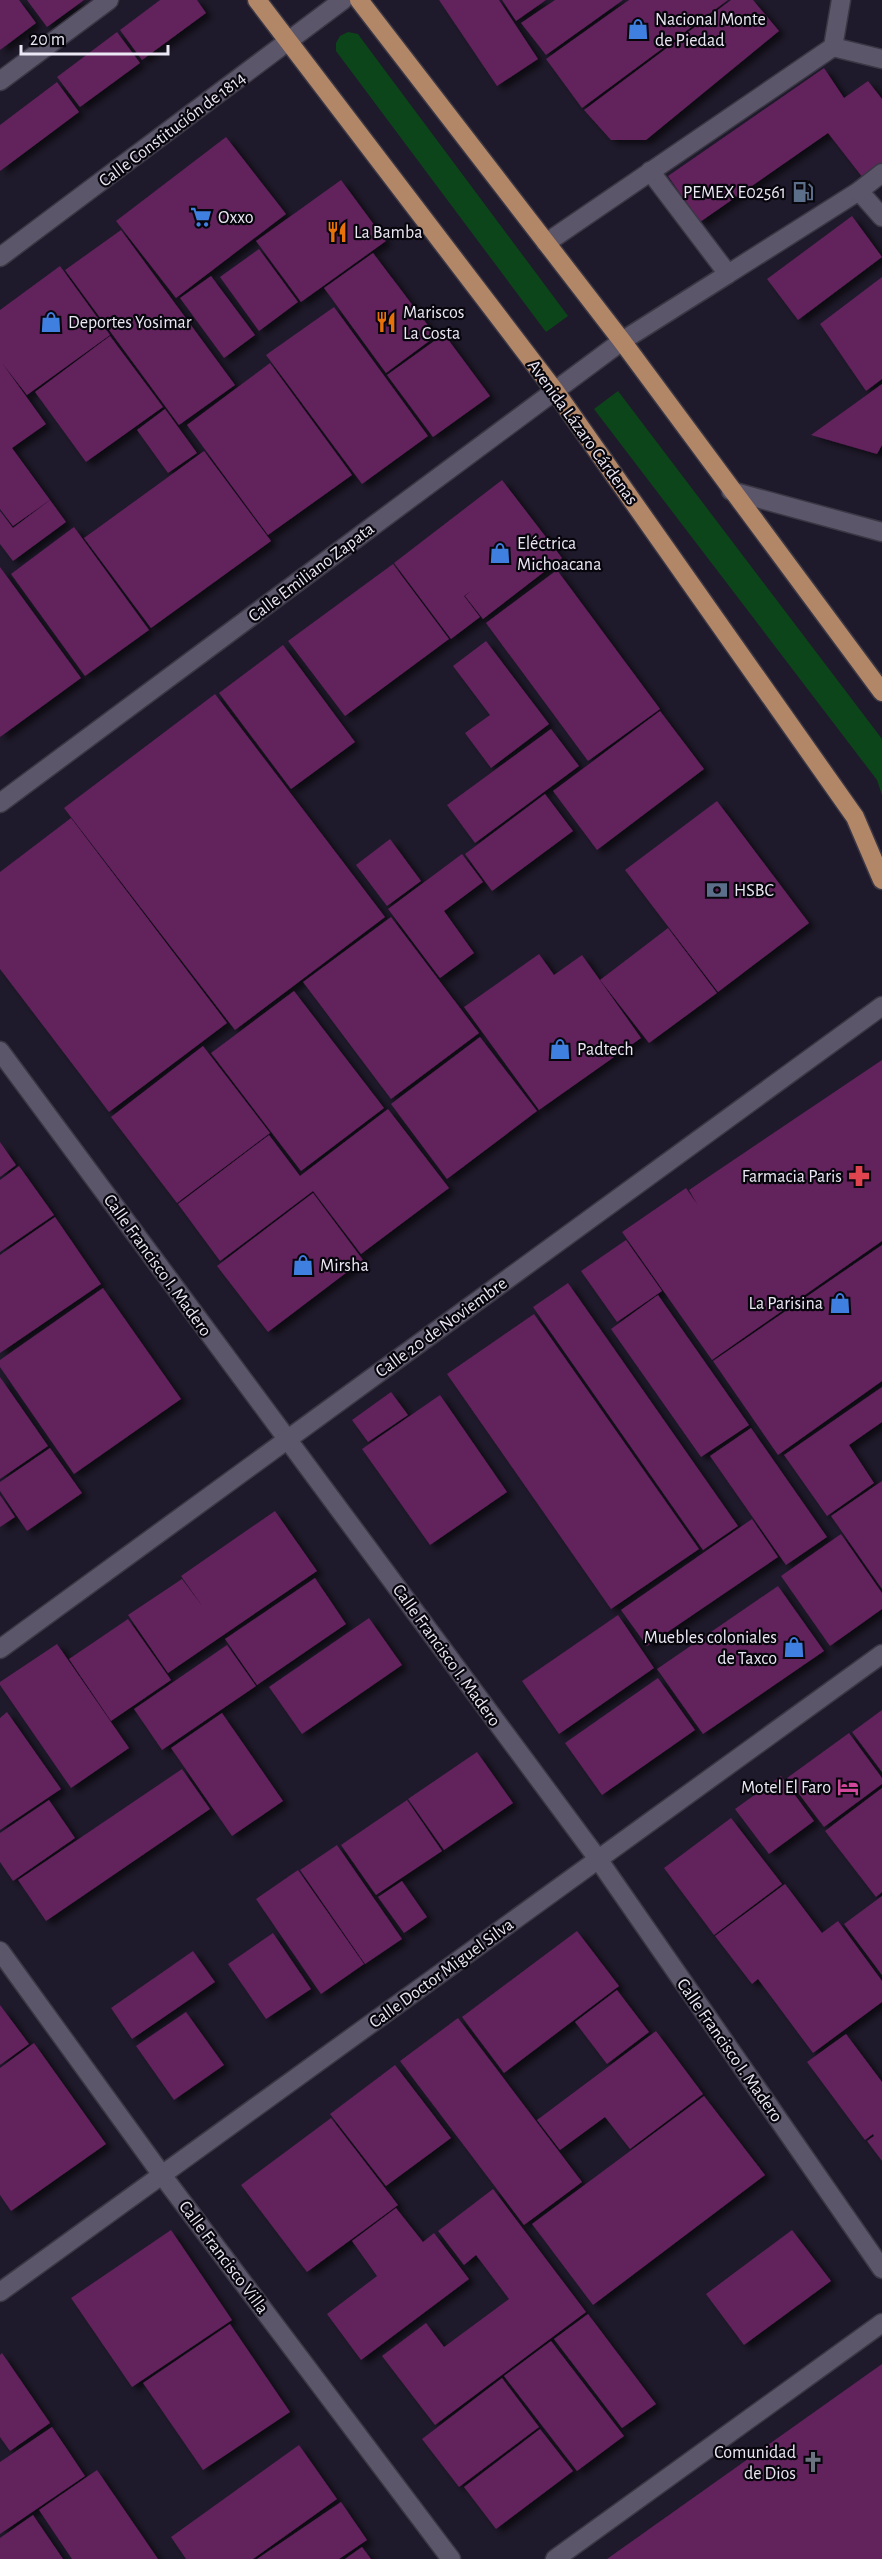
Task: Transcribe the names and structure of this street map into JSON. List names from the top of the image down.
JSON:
{
  "streets": {
    "main road": ["Avenida Lázaro Cárdenas"],
    "street": [
      "Calle Constitución de 1814",
      "Calle Emiliano Zapata",
      "Calle Francisco I. Madero",
      "Calle 20 de Noviembre",
      "Calle Doctor Miguel Silva",
      "Calle Francisco Villa"
    ]
  },
  "crossings": [
    ["Calle Constitución de 1814", "Avenida Lázaro Cárdenas"],
    ["Avenida Lázaro Cárdenas", "Calle Emiliano Zapata"],
    ["Calle Francisco I. Madero", "Calle 20 de Noviembre"],
    ["Calle Francisco I. Madero", "Calle Doctor Miguel Silva"],
    ["Calle Doctor Miguel Silva", "Calle Francisco Villa"]
  ],
  "places": {
    "shop": [
      "Nacional Monte de Piedad",
      "Deportes Yosimar",
      "Eléctrica Michoacana",
      "Padtech",
      "Mirsha",
      "La Parisina",
      "Muebles coloniales de Taxco"
    ],
    "fuel station": ["PEMEX E02561"],
    "supermarket": ["Oxxo"],
    "restaurant": ["La Bamba", "Mariscos La Costa"],
    "bank": ["HSBC"],
    "pharmacy": ["Farmacia Paris"],
    "hotel": ["Motel El Faro"],
    "church": ["Comunidad de Dios"]
  },
  "scale_bar": "20 m"
}
